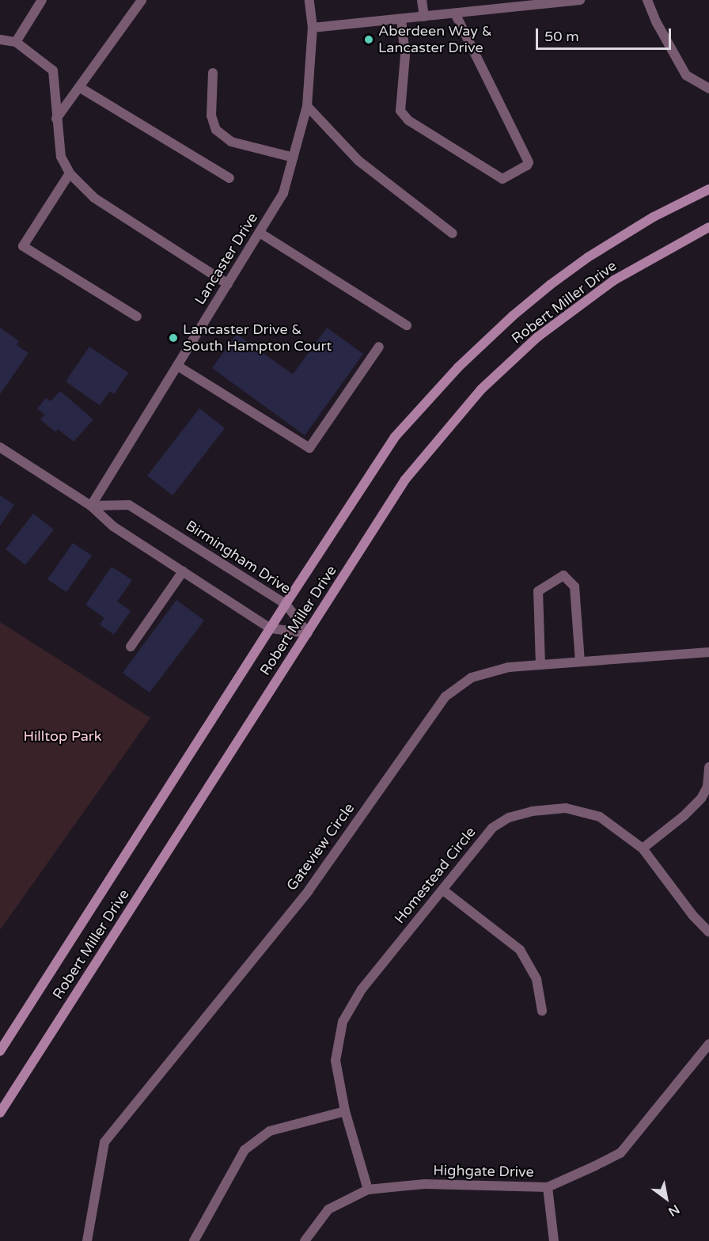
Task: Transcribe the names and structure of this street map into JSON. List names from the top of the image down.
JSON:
{
  "streets": {
    "main road": ["Robert Miller Drive"],
    "street": [
      "Lancaster Drive",
      "Birmingham Drive",
      "Gateview Circle",
      "Homestead Circle",
      "Highgate Drive"
    ]
  },
  "crossings": [
    ["Lancaster Drive", "Birmingham Drive"],
    ["Robert Miller Drive", "Birmingham Drive"],
    ["Homestead Circle", "Highgate Drive"]
  ],
  "parks": ["Hilltop Park"],
  "places": ["Aberdeen Way & Lancaster Drive", "Lancaster Drive & South Hampton Court"],
  "scale_bar": "50 m",
  "north": "bottom right"
}
